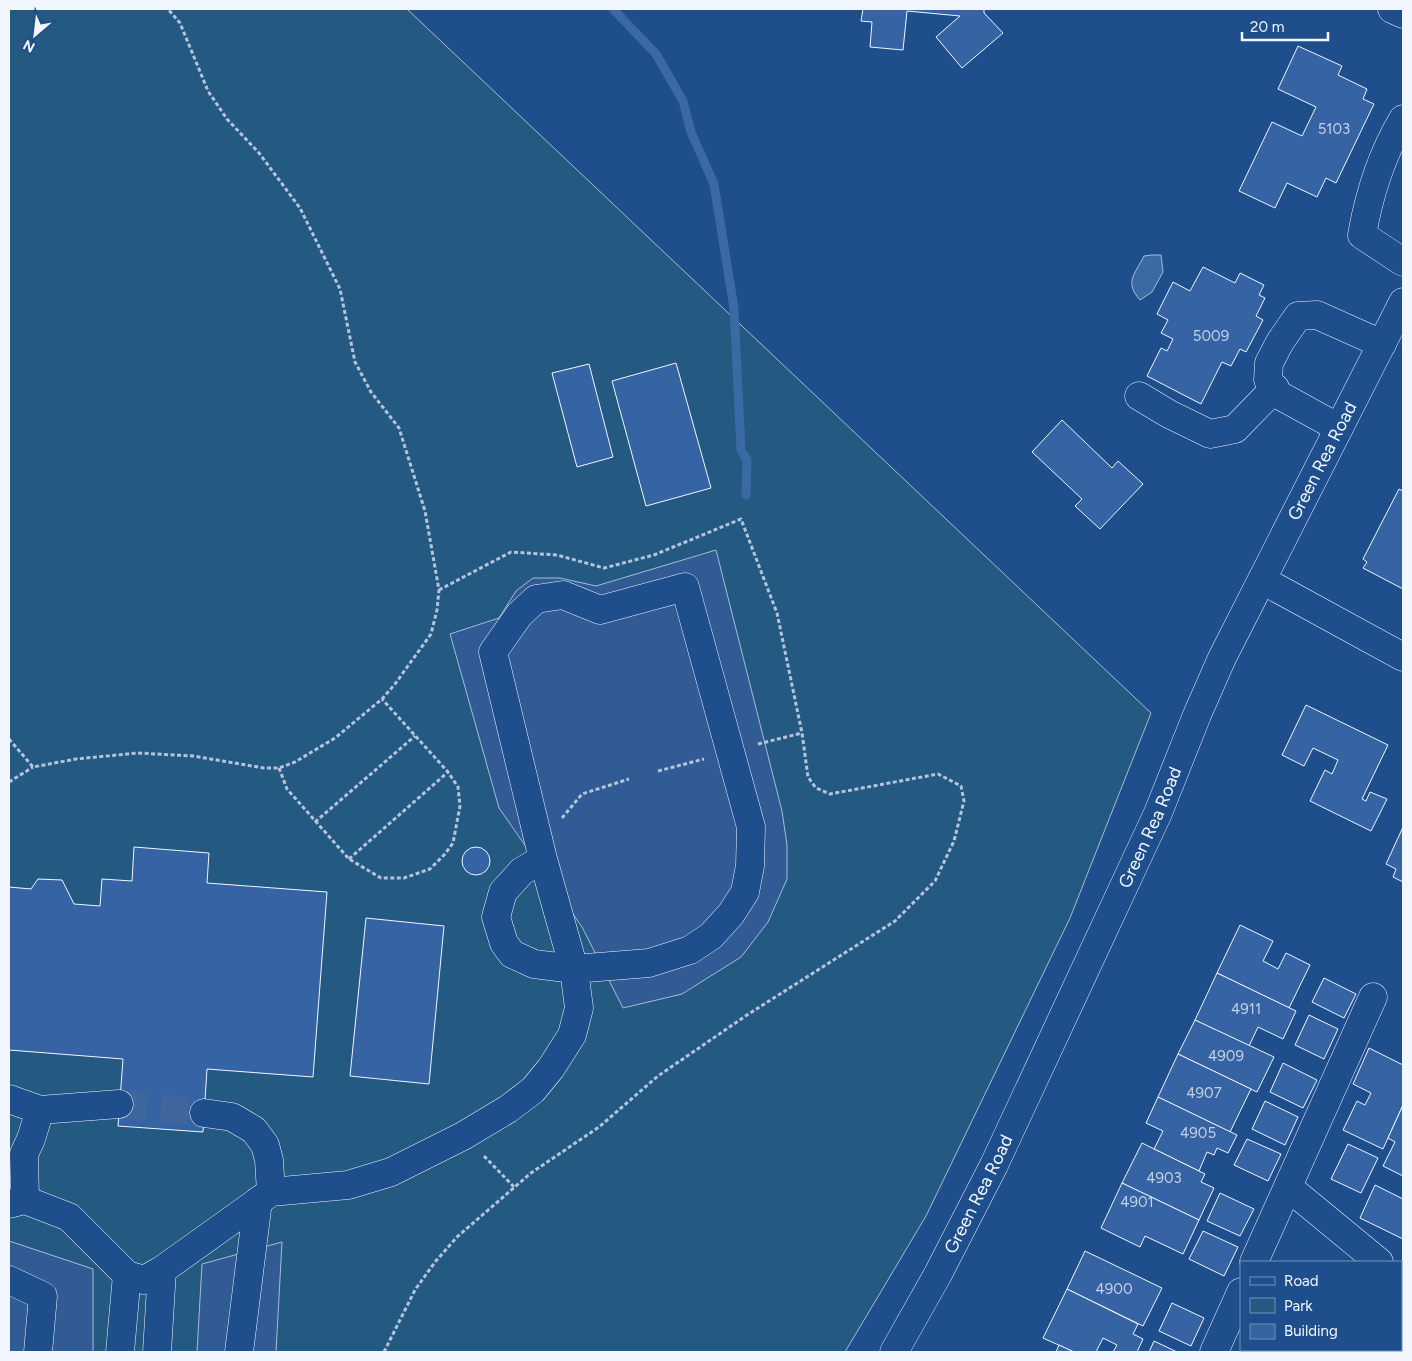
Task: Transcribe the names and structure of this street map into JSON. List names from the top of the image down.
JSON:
{
  "streets": {
    "street": ["Green Rea Road"]
  },
  "house_numbers": [
    "5103",
    "5009",
    "4911",
    "4909",
    "4907",
    "4905",
    "4903",
    "4901",
    "4900"
  ],
  "legend": ["Road", "Park", "Building"],
  "scale_bar": "20 m",
  "north": "bottom left"
}
